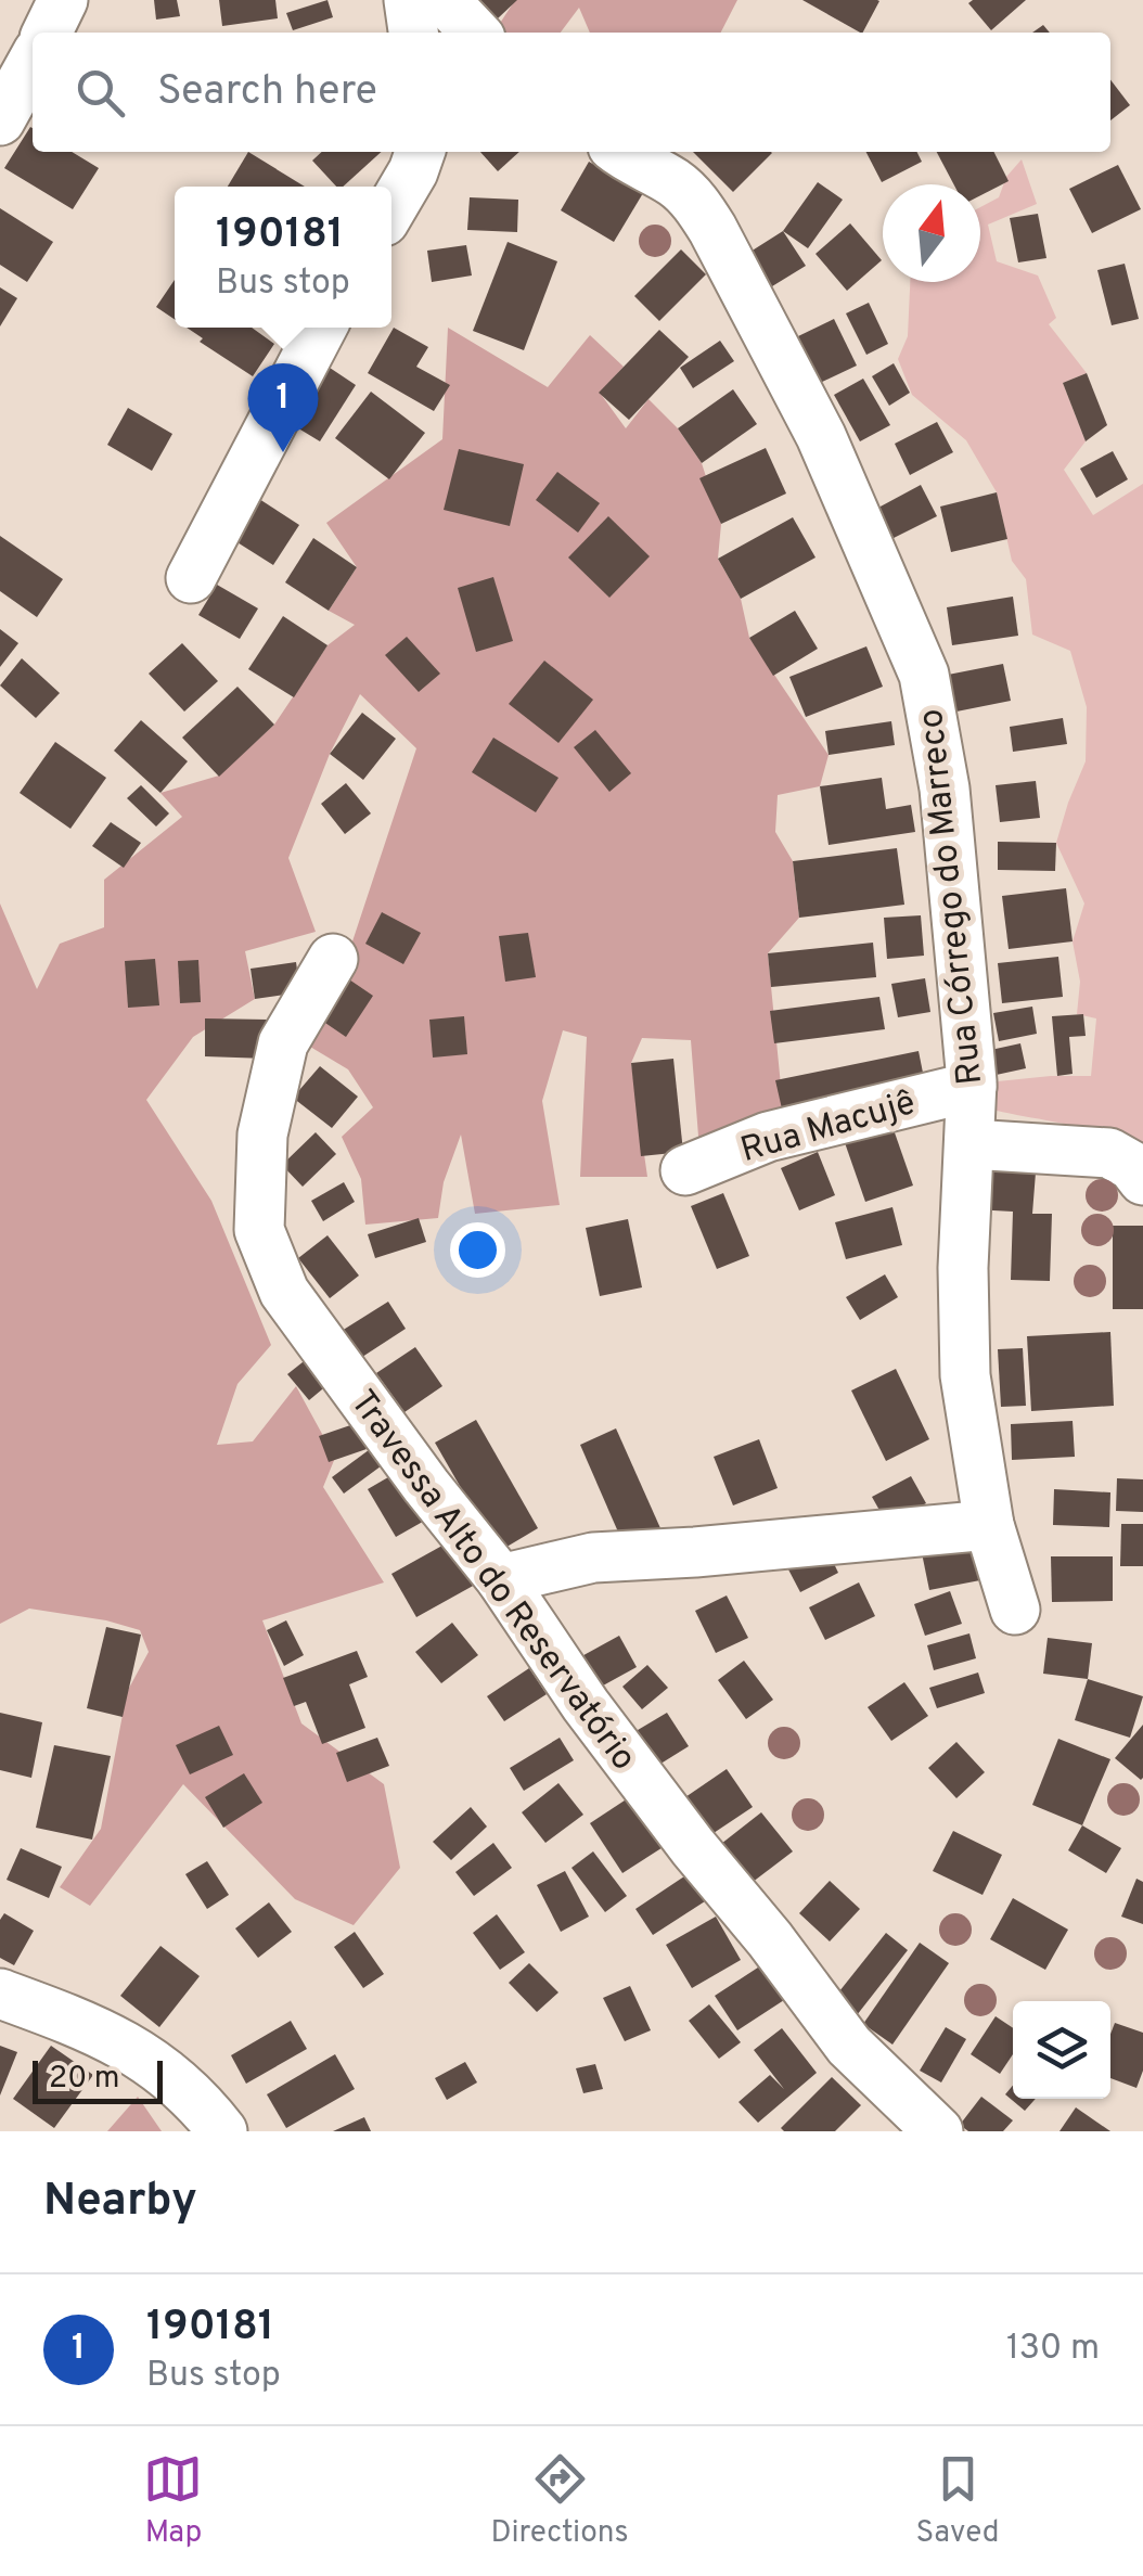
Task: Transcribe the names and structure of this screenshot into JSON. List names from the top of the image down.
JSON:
{
  "streets": {
    "street": ["Rua Córrego do Marreco", "Rua Macujê", "Travessa Alto do Reservatório"]
  },
  "crossings": [
    ["Rua Córrego do Marreco", "Rua Macujê"]
  ],
  "scale_bar": "20 m",
  "north": "top",
  "page": {
    "search": "Search here",
    "popup": ["190181", "Bus stop"],
    "pins": "1",
    "scale": "20 m",
    "heading": "Nearby",
    "list": [
      {
        "mark": "1",
        "name": "190181",
        "note": "Bus stop",
        "value": "130 m"
      }
    ],
    "nav": ["Map", "Directions", "Saved"]
  }
}
